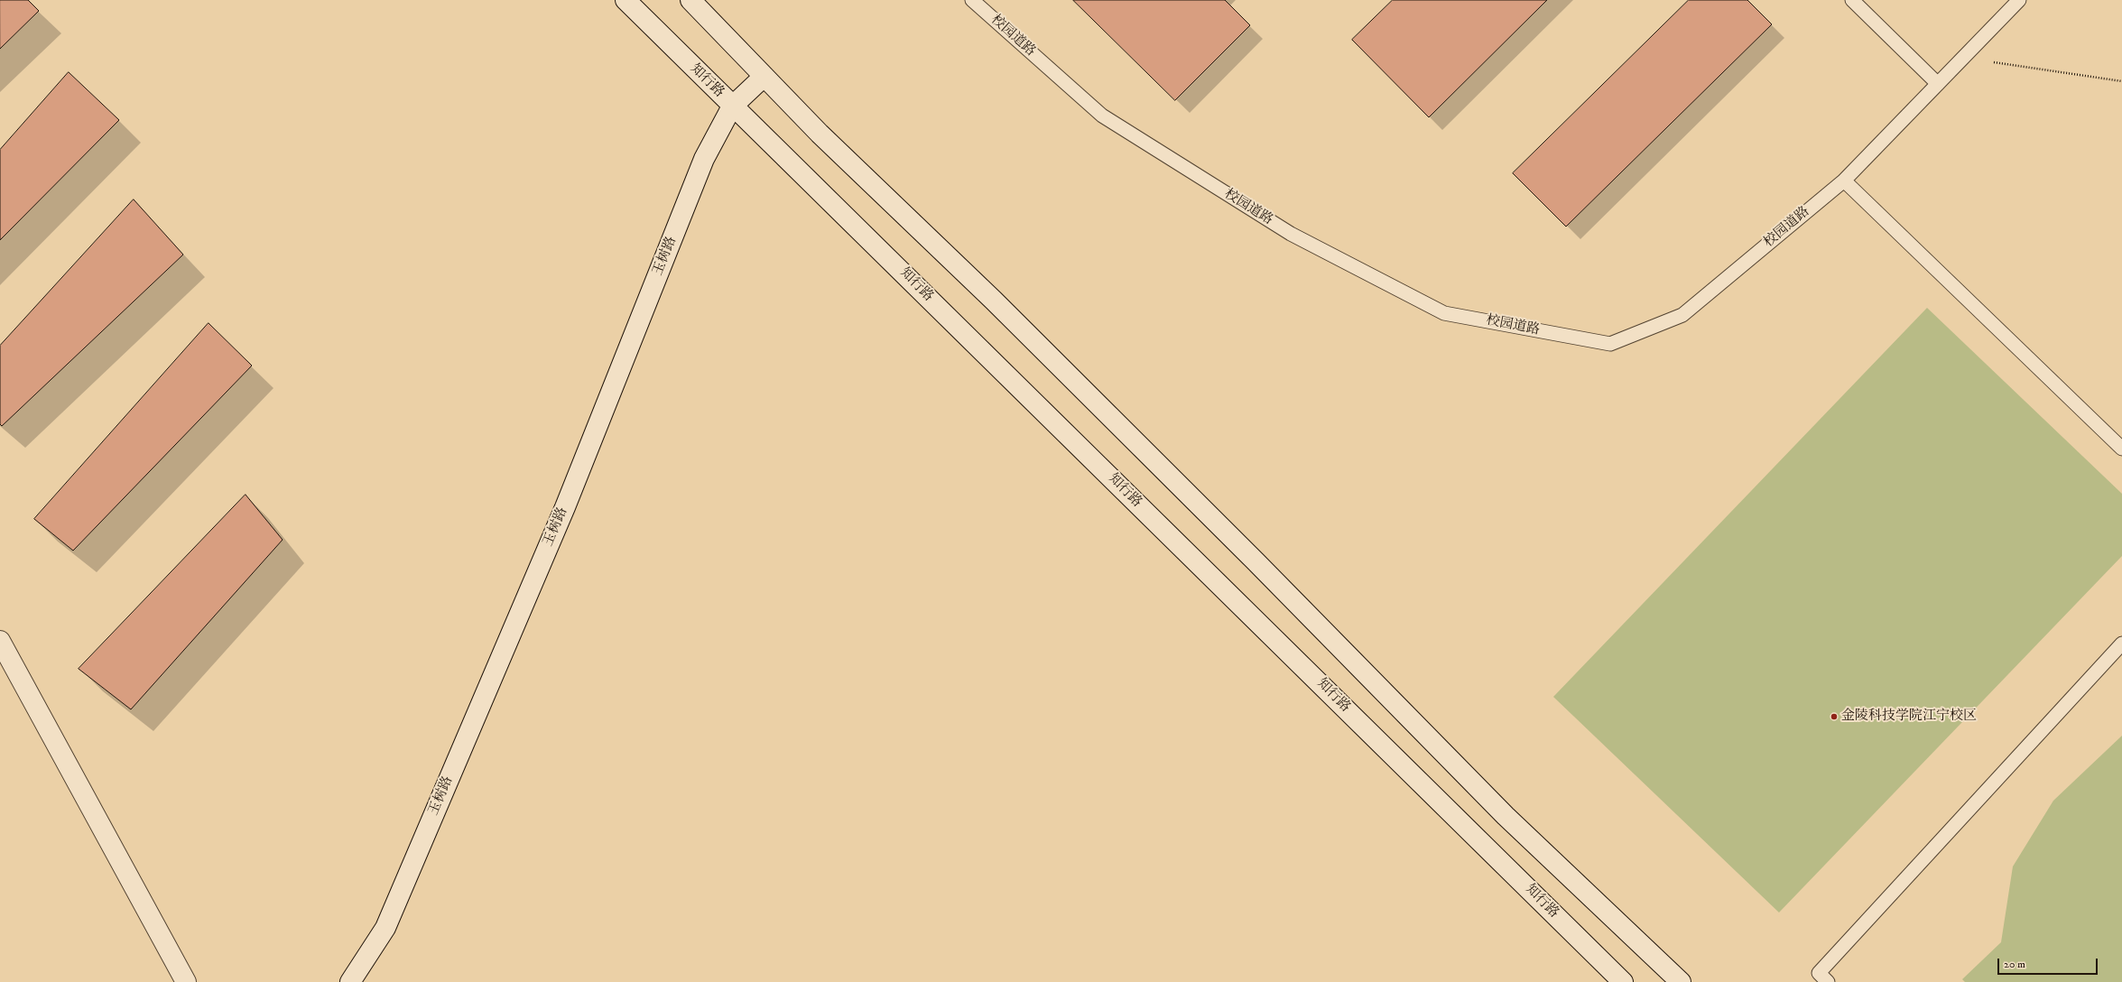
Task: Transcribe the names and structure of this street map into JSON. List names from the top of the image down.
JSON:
{
  "streets": {
    "street": ["知行路", "玉树路"],
    "lane": ["校园道路"]
  },
  "crossings": [
    ["知行路", "玉树路"]
  ],
  "places": ["金陵科技学院江宁校区"],
  "scale_bar": "20 m"
}
